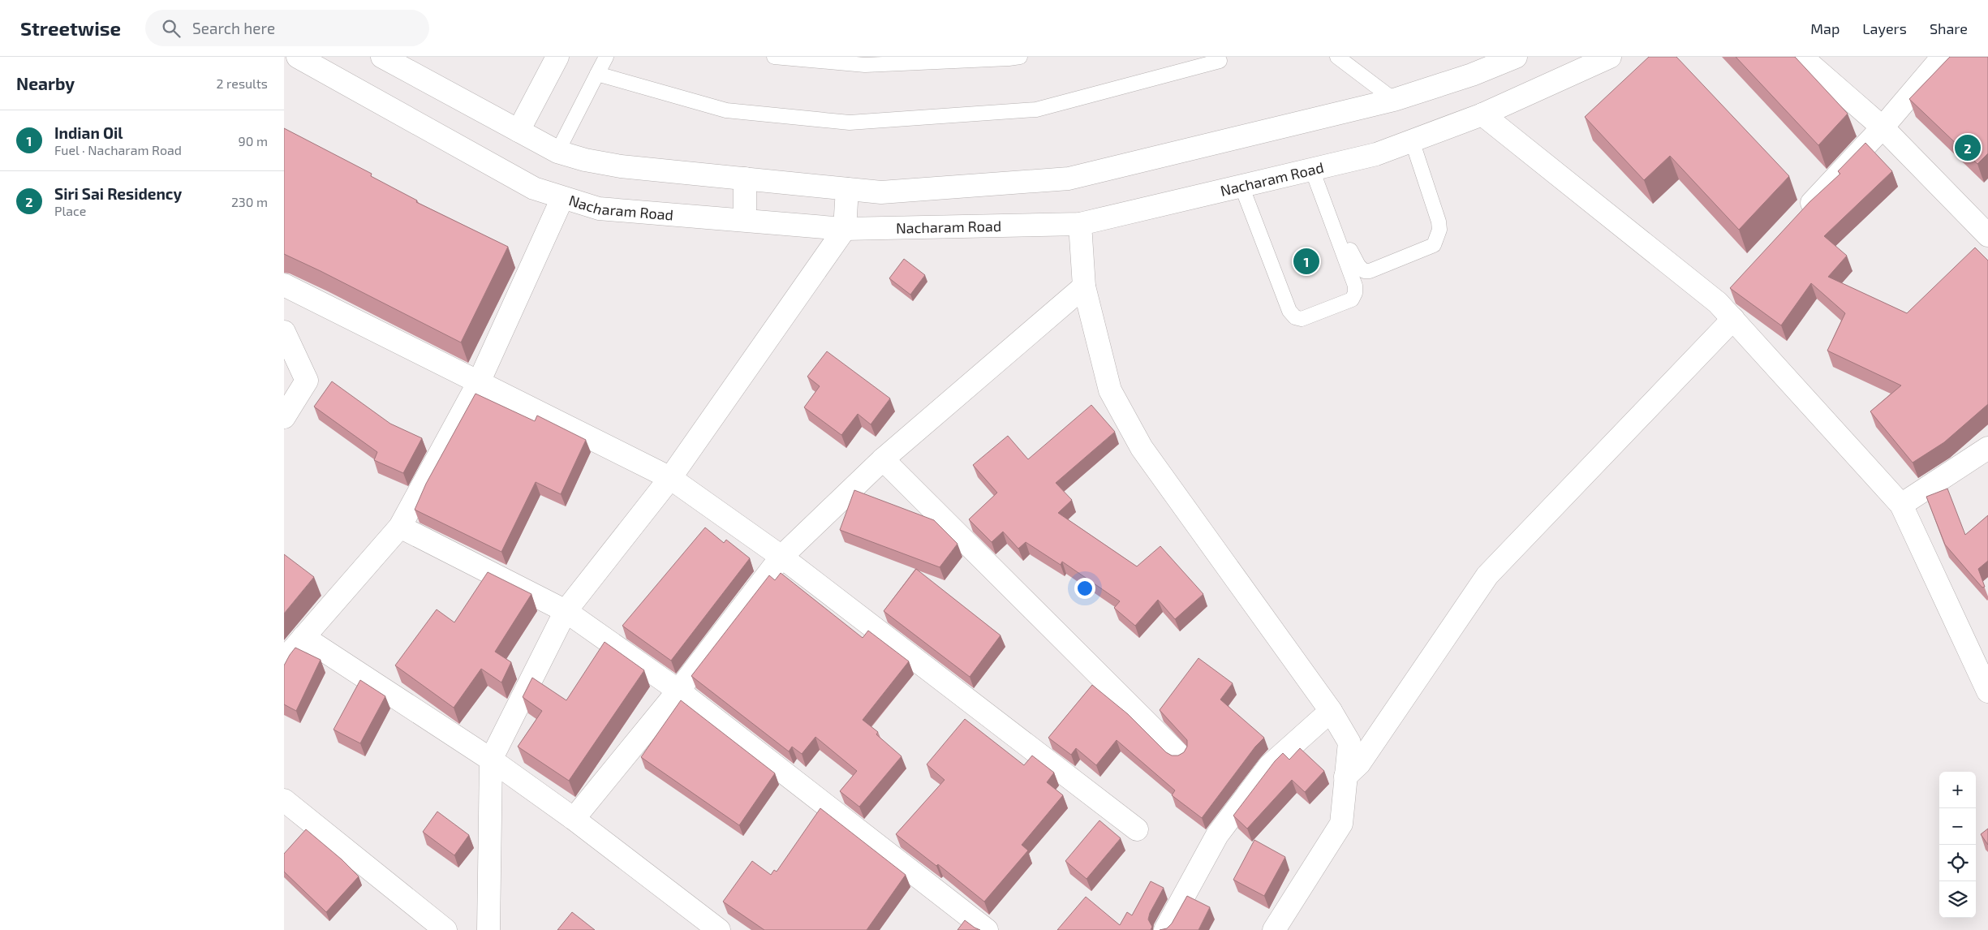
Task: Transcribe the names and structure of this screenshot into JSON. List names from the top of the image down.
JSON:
{
  "streets": {
    "street": ["Nacharam Road"]
  },
  "page": {
    "header": "Streetwise",
    "search": "Search here",
    "nav": ["Map", "Layers", "Share"],
    "heading": ["Nearby", "2 results"],
    "list": [
      {
        "mark": "1",
        "name": "Indian Oil",
        "note": "Fuel · Nacharam Road",
        "value": "90 m"
      },
      {
        "mark": "2",
        "name": "Siri Sai Residency",
        "note": "Place",
        "value": "230 m"
      }
    ],
    "pins": ["2", "1"],
    "map_buttons": ["+", "−"]
  }
}
